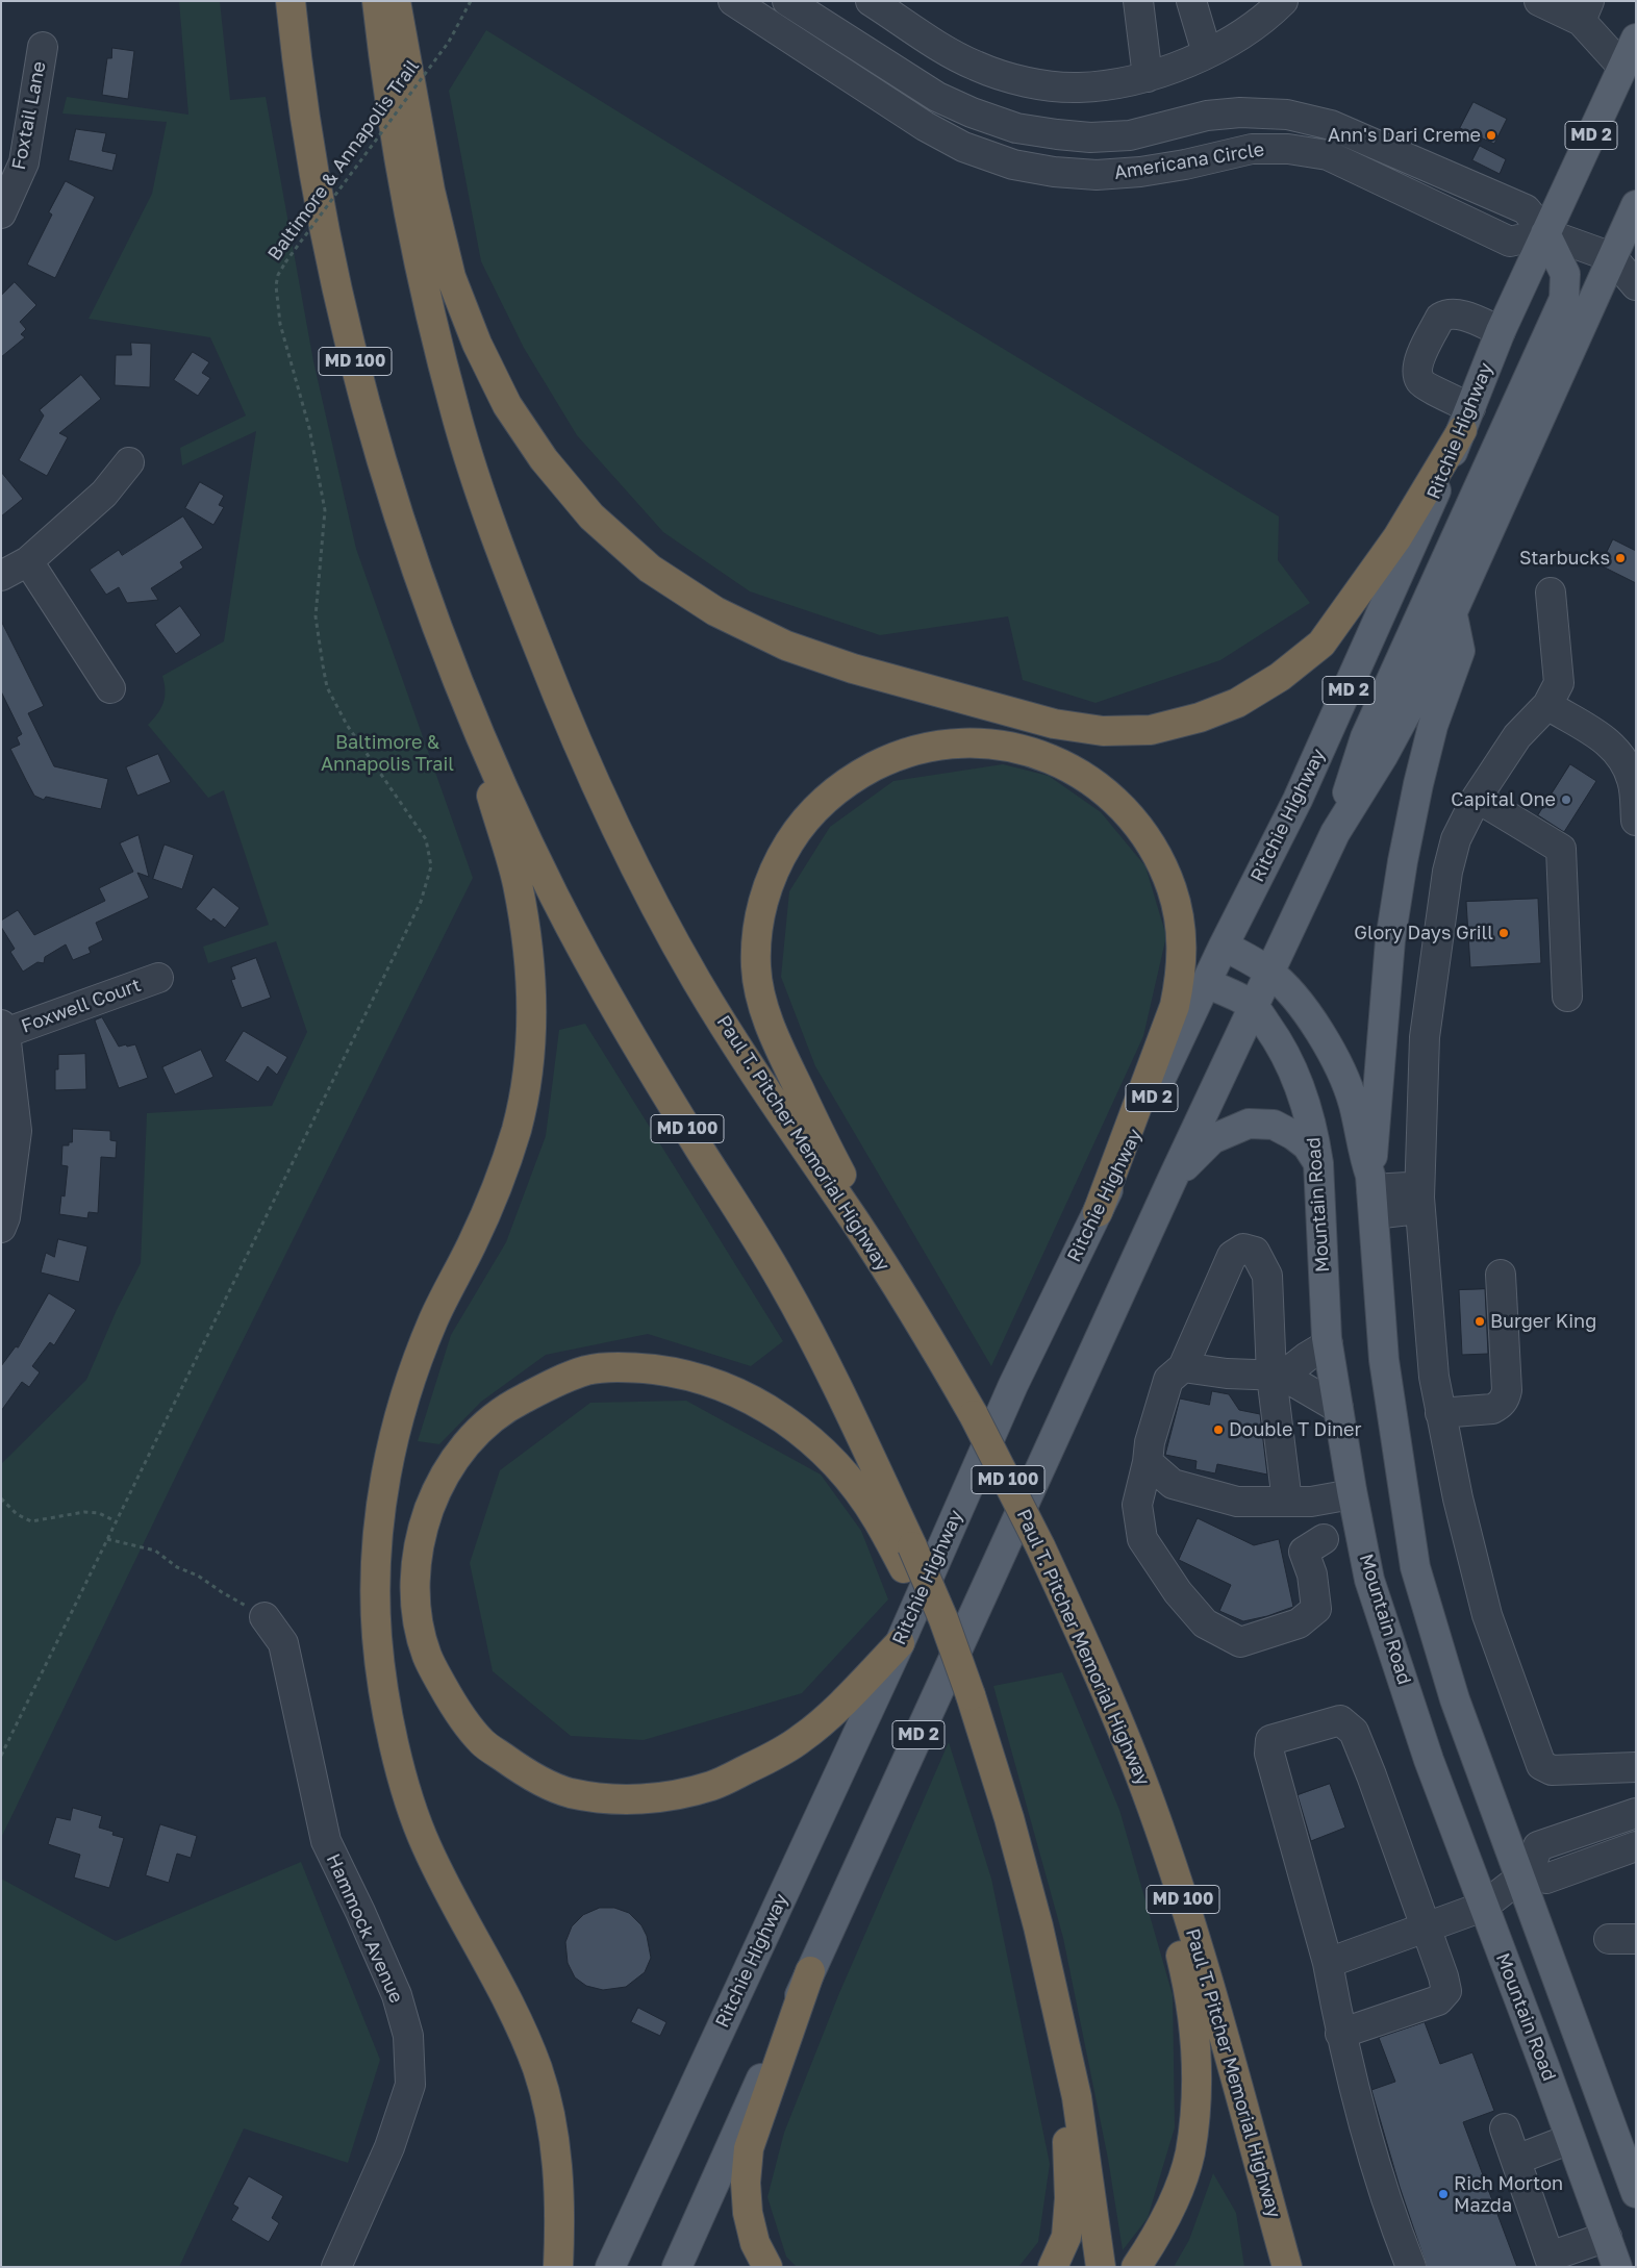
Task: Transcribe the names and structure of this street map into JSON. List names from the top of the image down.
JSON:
{
  "streets": {
    "highway": ["MD 100", "Paul T. Pitcher Memorial Highway"],
    "main road": ["MD 2", "Ritchie Highway", "Mountain Road"],
    "street": [
      "Foxtail Lane",
      "Americana Circle",
      "Foxwell Court",
      "Hammock Avenue"
    ],
    "path": ["Baltimore & Annapolis Trail"]
  },
  "crossings": [
    ["MD 2", "Mountain Road"],
    ["Americana Circle", "Ritchie Highway"],
    ["Ritchie Highway", "Mountain Road"]
  ],
  "parks": ["Baltimore & Annapolis Trail"],
  "places": [
    "Ann's Dari Creme",
    "Starbucks",
    "Capital One",
    "Glory Days Grill",
    "Burger King",
    "Double T Diner",
    "Rich Morton Mazda"
  ]
}
